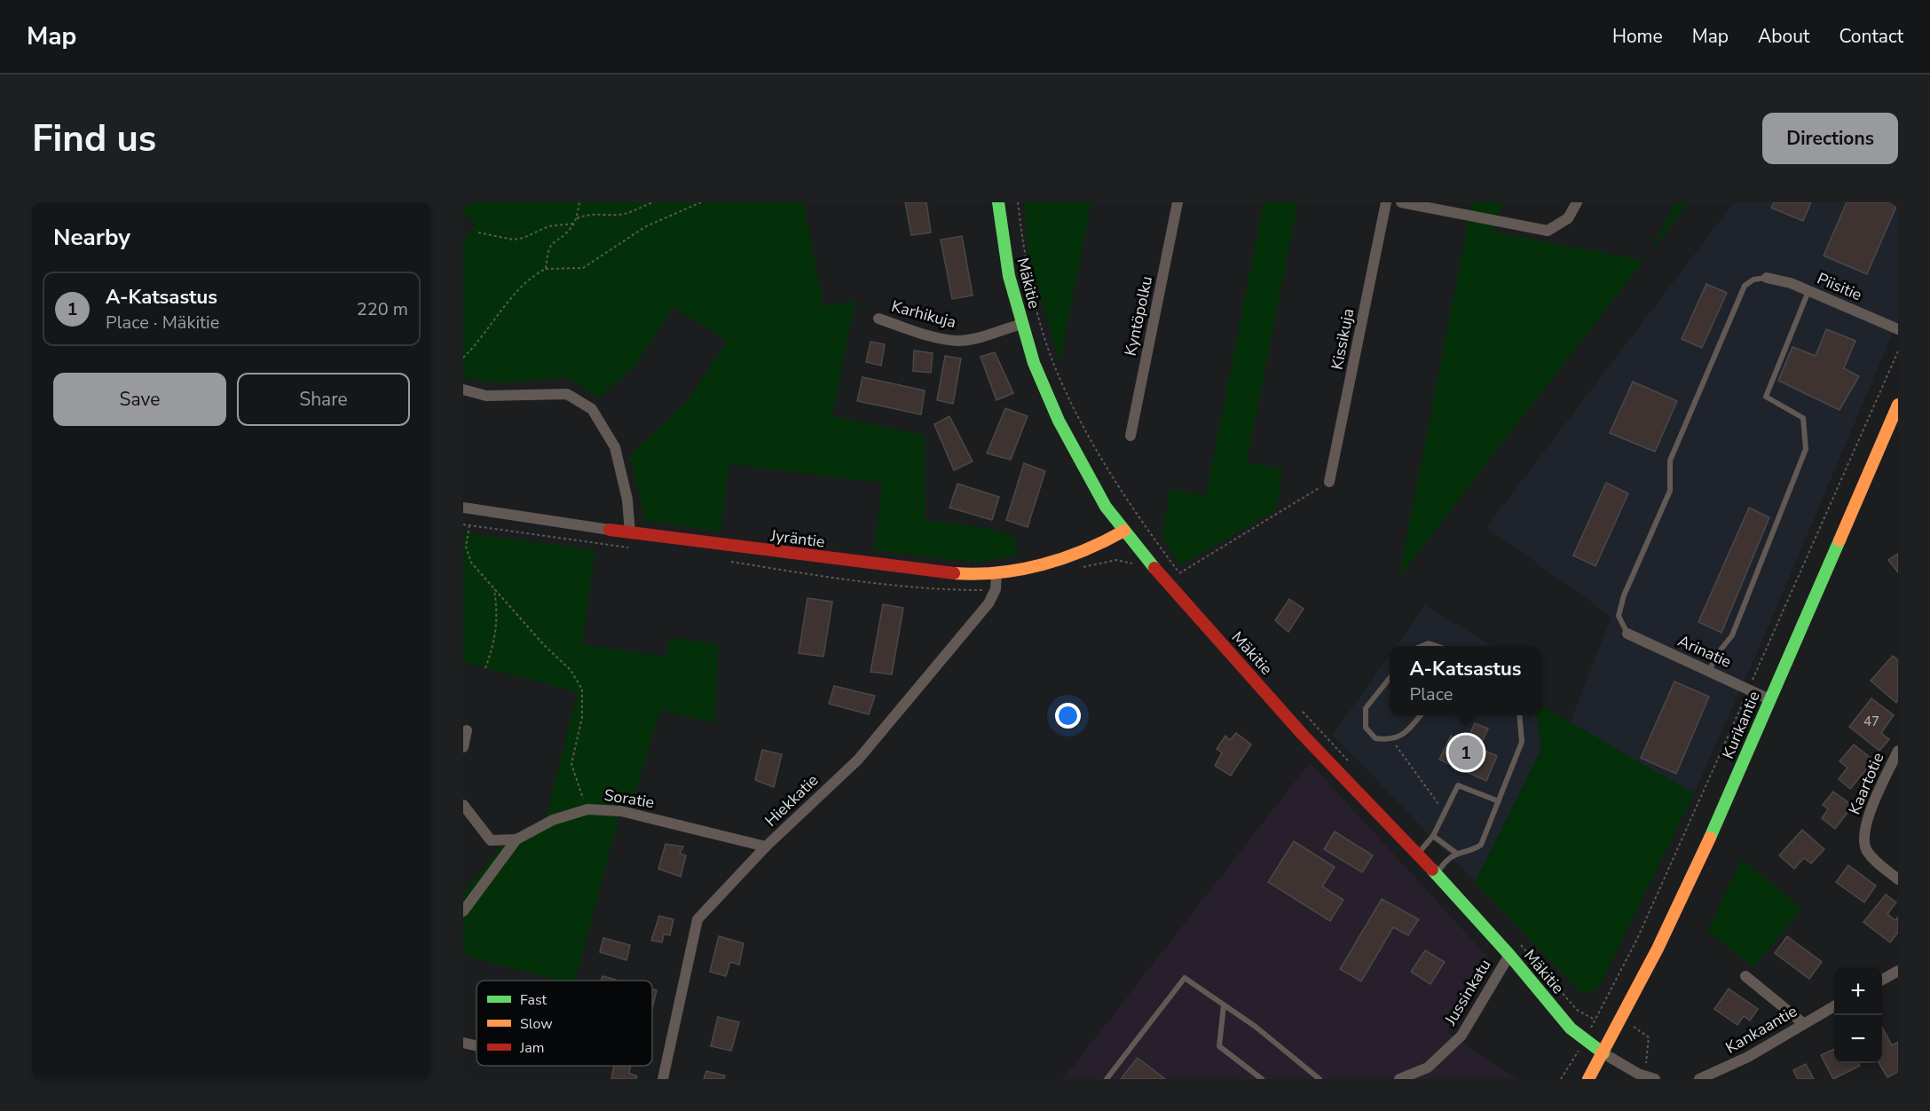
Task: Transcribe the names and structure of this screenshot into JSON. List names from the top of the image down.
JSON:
{
  "streets": {
    "street": [
      "Mäkitie",
      "Piisitie",
      "Karhikuja",
      "Kyntöpolku",
      "Kissikuja",
      "Jyräntie",
      "Arinatie",
      "Kurikantie",
      "Kaartotie",
      "Soratie",
      "Hiekkatie",
      "Jussinkatu",
      "Kankaantie"
    ]
  },
  "crossings": [
    ["Mäkitie", "Karhikuja"],
    ["Mäkitie", "Jyräntie"],
    ["Mäkitie", "Kurikantie"],
    ["Mäkitie", "Jussinkatu"],
    ["Jyräntie", "Hiekkatie"],
    ["Arinatie", "Kurikantie"],
    ["Soratie", "Hiekkatie"]
  ],
  "house_numbers": ["47"],
  "legend": ["Fast", "Slow", "Jam"],
  "page": {
    "header": "Map",
    "nav": [
      "Home",
      "Map",
      "About",
      "Contact"
    ],
    "buttons": [
      "Directions",
      ["Save", "Share"]
    ],
    "title": "Find us",
    "heading": "Nearby",
    "list": [
      {
        "mark": "1",
        "name": "A-Katsastus",
        "note": "Place · Mäkitie",
        "value": "220 m"
      }
    ],
    "popup": ["A-Katsastus", "Place"],
    "pins": "1",
    "map_buttons": ["+", "−"]
  }
}
